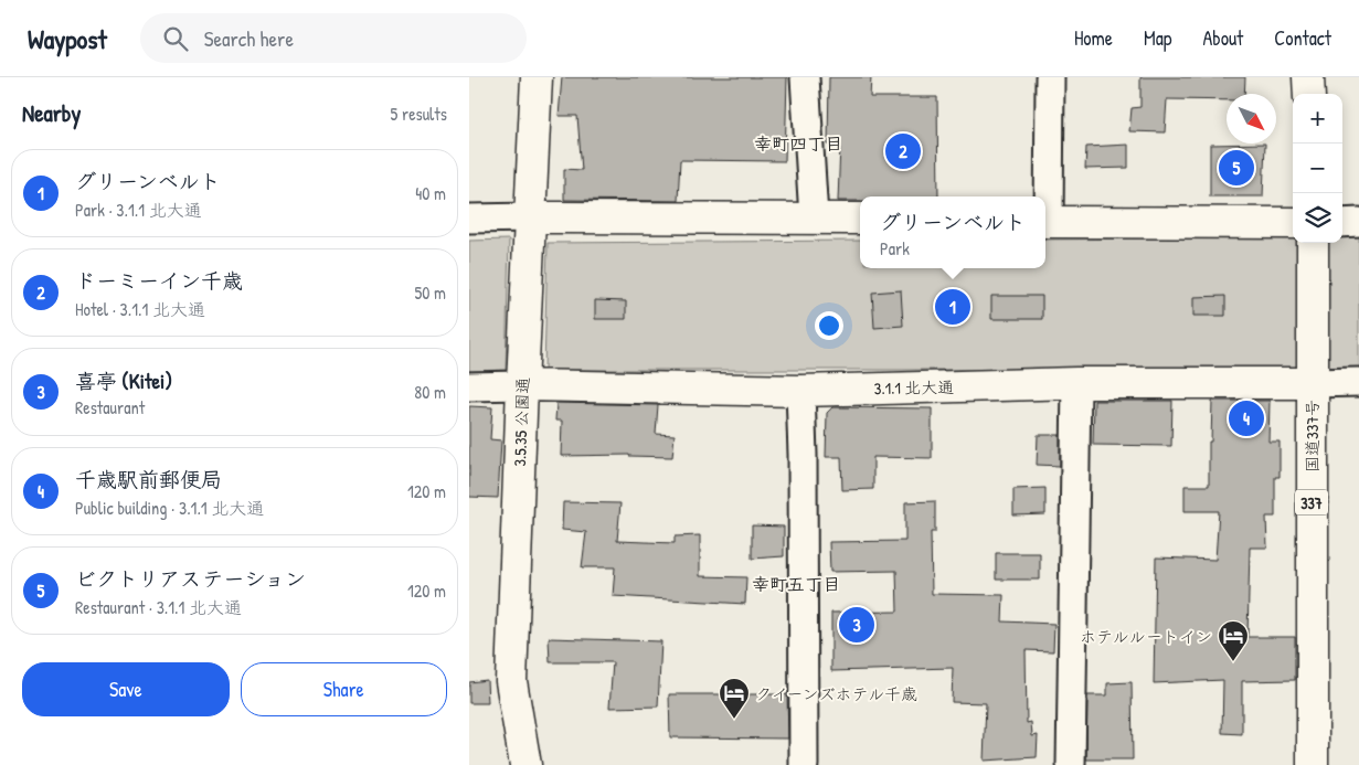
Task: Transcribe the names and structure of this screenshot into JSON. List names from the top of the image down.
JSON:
{
  "streets": {
    "main road": [
      "3.1.1 北大通",
      "3.5.35 公園通",
      "国道337号",
      "337"
    ]
  },
  "crossings": [
    ["3.1.1 北大通", "3.5.35 公園通"],
    ["3.1.1 北大通", "国道337号"]
  ],
  "districts": ["幸町四丁目", "幸町五丁目"],
  "places": {
    "hotel": ["ホテルルートイン", "クイーンズホテル千歳"]
  },
  "north": "bottom right",
  "page": {
    "header": "Waypost",
    "search": "Search here",
    "nav": [
      "Home",
      "Map",
      "About",
      "Contact"
    ],
    "heading": ["Nearby", "5 results"],
    "map_buttons": ["+", "−"],
    "pins": [
      "2",
      "5",
      "1",
      "4",
      "3"
    ],
    "list": [
      {
        "mark": "1",
        "name": "グリーンベルト",
        "note": "Park · 3.1.1 北大通",
        "value": "40 m"
      },
      {
        "mark": "2",
        "name": "ドーミーイン千歳",
        "note": "Hotel · 3.1.1 北大通",
        "value": "50 m"
      },
      {
        "mark": "3",
        "name": "喜亭 (Kitei)",
        "note": "Restaurant",
        "value": "80 m"
      },
      {
        "mark": "4",
        "name": "千歳駅前郵便局",
        "note": "Public building · 3.1.1 北大通",
        "value": "120 m"
      },
      {
        "mark": "5",
        "name": "ビクトリアステーション",
        "note": "Restaurant · 3.1.1 北大通",
        "value": "120 m"
      }
    ],
    "popup": ["グリーンベルト", "Park"],
    "buttons": ["Save", "Share"]
  }
}
